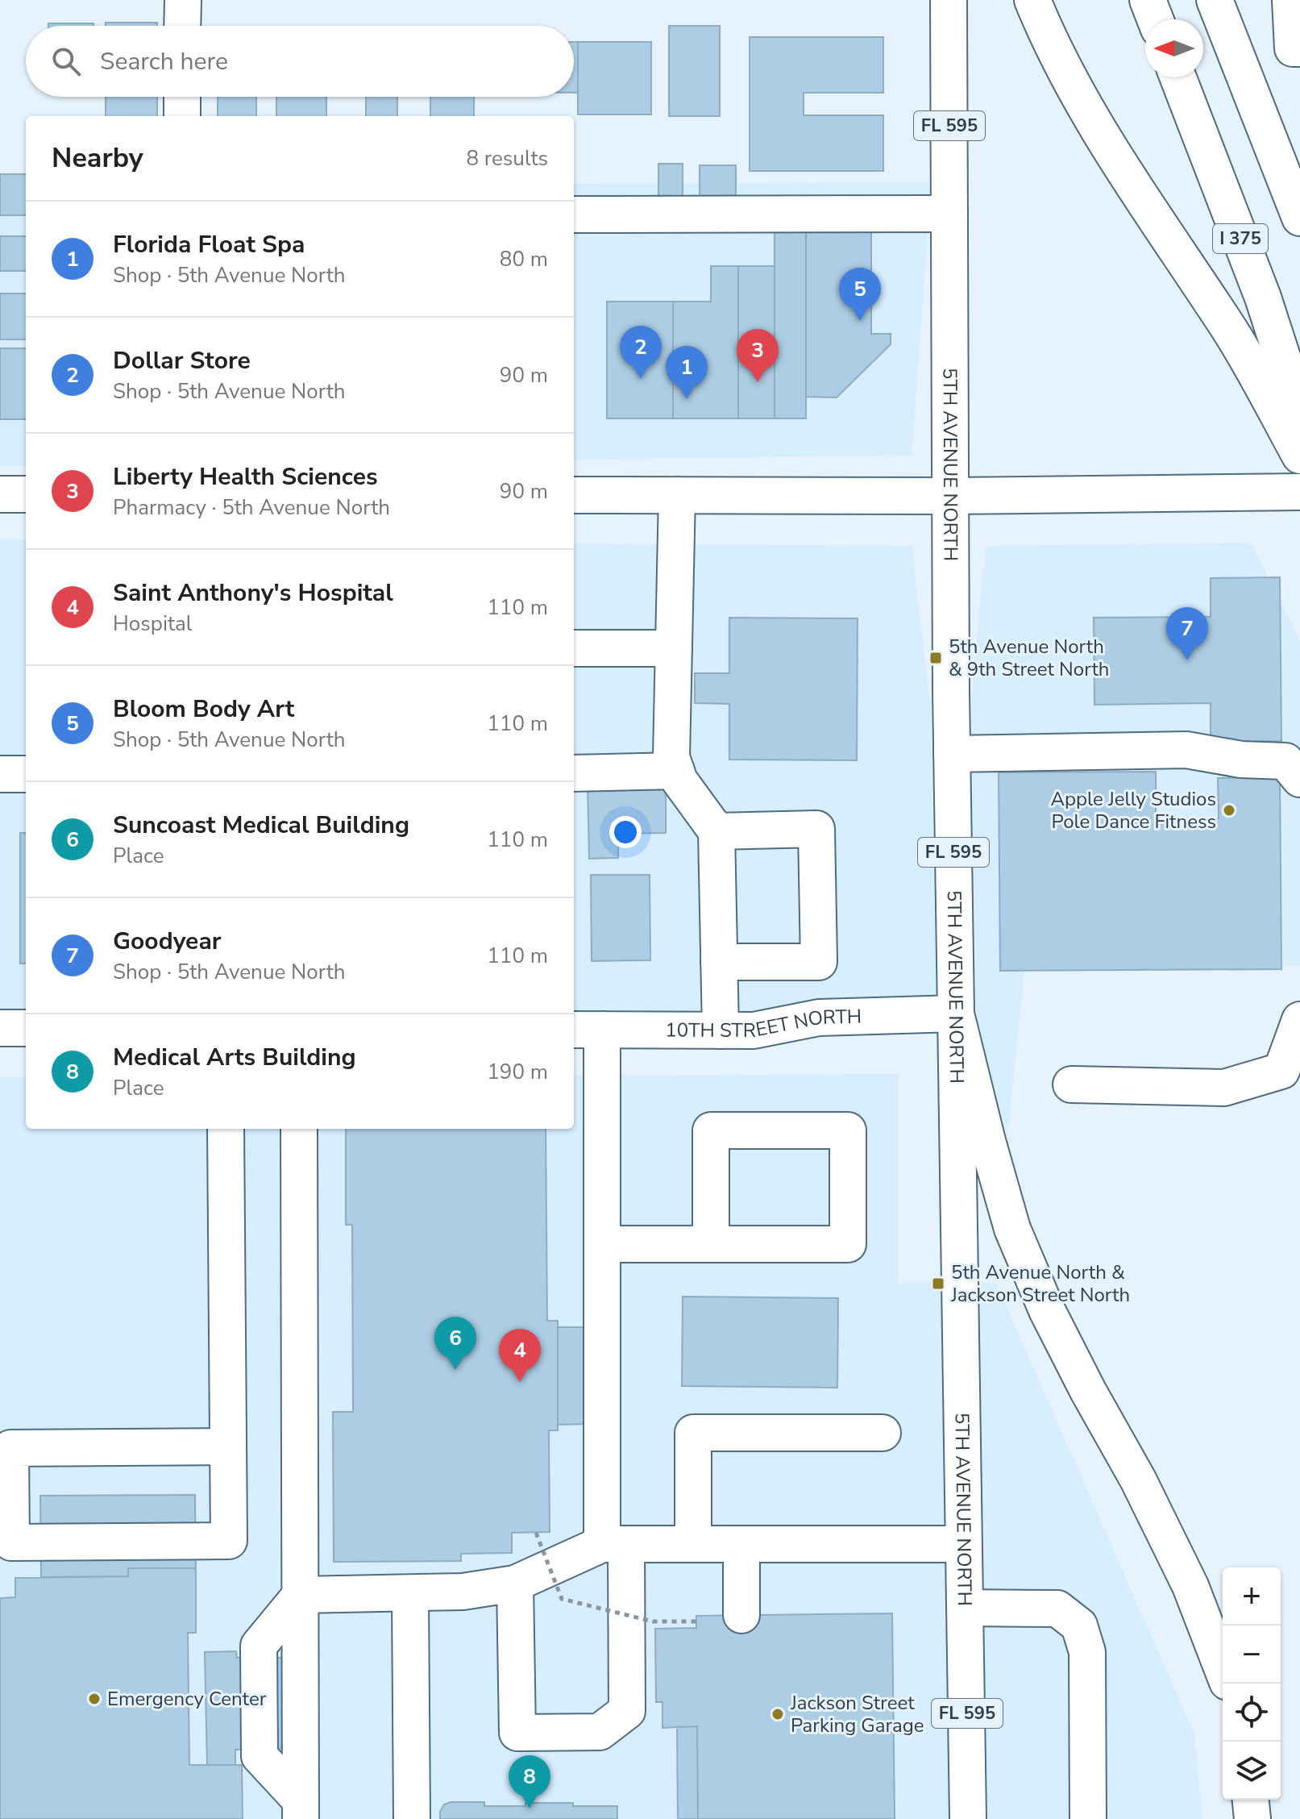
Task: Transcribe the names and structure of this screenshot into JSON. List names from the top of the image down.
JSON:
{
  "streets": {
    "main road": [
      "FL 595",
      "I 375",
      "5TH AVENUE NORTH",
      "10TH STREET NORTH"
    ]
  },
  "crossings": [
    ["5TH AVENUE NORTH", "10TH STREET NORTH"]
  ],
  "places": {
    "transit": ["5th Avenue North & 9th Street North", "5th Avenue North & Jackson Street North"],
    "other": ["Apple Jelly Studios Pole Dance Fitness", "Emergency Center", "Jackson Street Parking Garage"]
  },
  "north": "left",
  "page": {
    "search": "Search here",
    "heading": ["Nearby", "8 results"],
    "list": [
      {
        "mark": "1",
        "name": "Florida Float Spa",
        "note": "Shop · 5th Avenue North",
        "value": "80 m"
      },
      {
        "mark": "2",
        "name": "Dollar Store",
        "note": "Shop · 5th Avenue North",
        "value": "90 m"
      },
      {
        "mark": "3",
        "name": "Liberty Health Sciences",
        "note": "Pharmacy · 5th Avenue North",
        "value": "90 m"
      },
      {
        "mark": "4",
        "name": "Saint Anthony's Hospital",
        "note": "Hospital",
        "value": "110 m"
      },
      {
        "mark": "5",
        "name": "Bloom Body Art",
        "note": "Shop · 5th Avenue North",
        "value": "110 m"
      },
      {
        "mark": "6",
        "name": "Suncoast Medical Building",
        "note": "Place",
        "value": "110 m"
      },
      {
        "mark": "7",
        "name": "Goodyear",
        "note": "Shop · 5th Avenue North",
        "value": "110 m"
      },
      {
        "mark": "8",
        "name": "Medical Arts Building",
        "note": "Place",
        "value": "190 m"
      }
    ],
    "pins": [
      "5",
      "2",
      "3",
      "1",
      "7",
      "6",
      "4",
      "8"
    ],
    "map_buttons": ["+", "−"]
  }
}
